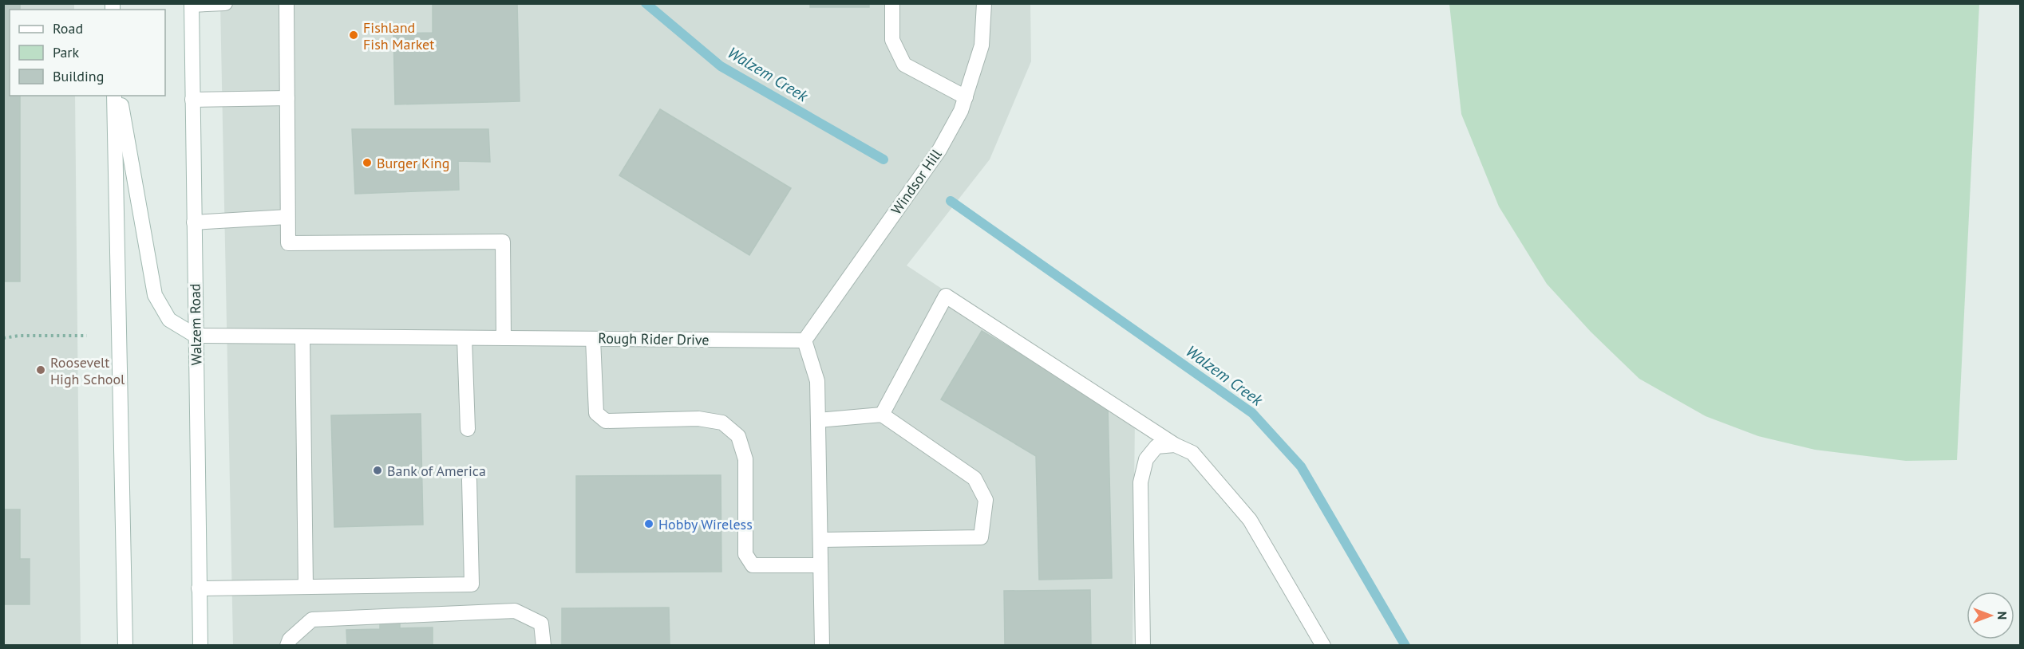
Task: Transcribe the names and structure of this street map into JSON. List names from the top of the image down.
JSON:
{
  "streets": {
    "main road": ["Windsor Hill", "Walzem Road", "Rough Rider Drive"]
  },
  "crossings": [
    ["Windsor Hill", "Rough Rider Drive"],
    ["Walzem Road", "Rough Rider Drive"]
  ],
  "water": ["Walzem Creek"],
  "places": [
    "Fishland Fish Market",
    "Burger King",
    "Roosevelt High School",
    "Bank of America",
    "Hobby Wireless"
  ],
  "legend": ["Road", "Park", "Building"],
  "north": "right"
}
